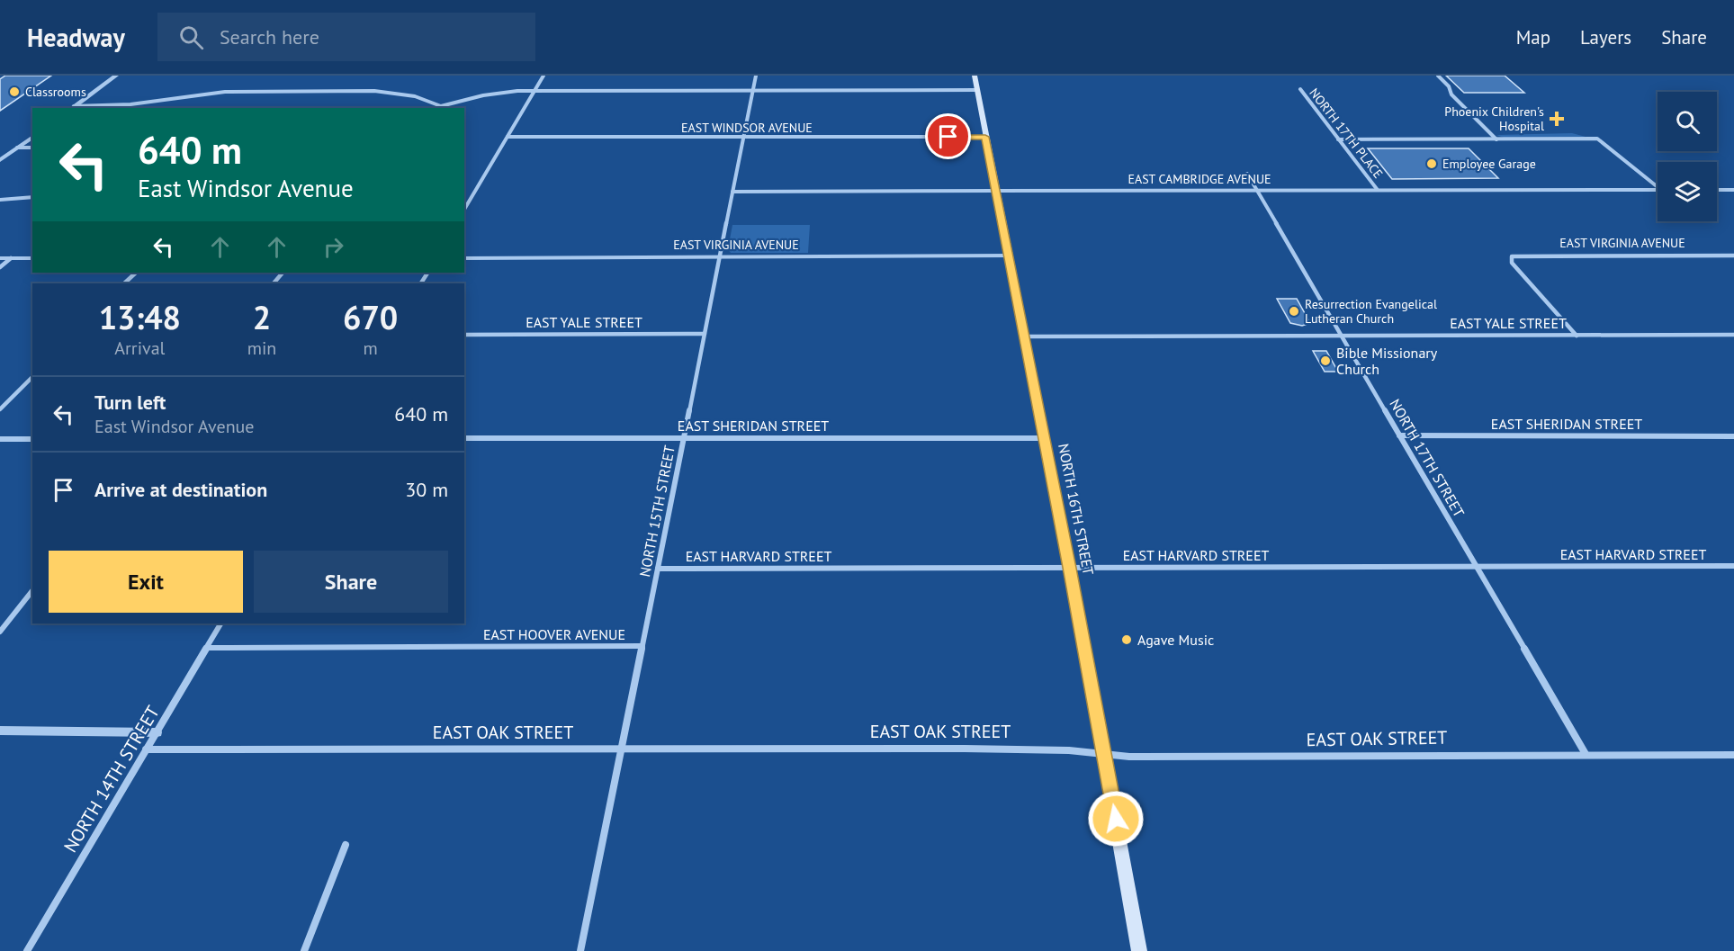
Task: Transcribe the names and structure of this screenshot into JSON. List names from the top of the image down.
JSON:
{
  "streets": {
    "main road": ["NORTH 16TH STREET"],
    "street": [
      "EAST WINDSOR AVENUE",
      "NORTH 17TH PLACE",
      "EAST CAMBRIDGE AVENUE",
      "EAST VIRGINIA AVENUE",
      "EAST YALE STREET",
      "EAST SHERIDAN STREET",
      "NORTH 17TH STREET",
      "NORTH 15TH STREET",
      "EAST HARVARD STREET",
      "EAST HOOVER AVENUE",
      "EAST OAK STREET",
      "NORTH 14TH STREET"
    ]
  },
  "crossings": [
    ["EAST WINDSOR AVENUE", "NORTH 16TH STREET"],
    ["EAST WINDSOR AVENUE", "NORTH 15TH STREET"],
    ["NORTH 17TH PLACE", "EAST CAMBRIDGE AVENUE"],
    ["EAST CAMBRIDGE AVENUE", "NORTH 17TH STREET"],
    ["EAST CAMBRIDGE AVENUE", "NORTH 16TH STREET"],
    ["EAST CAMBRIDGE AVENUE", "NORTH 15TH STREET"],
    ["EAST VIRGINIA AVENUE", "EAST YALE STREET"],
    ["EAST VIRGINIA AVENUE", "NORTH 16TH STREET"],
    ["EAST VIRGINIA AVENUE", "NORTH 15TH STREET"],
    ["EAST YALE STREET", "NORTH 17TH STREET"],
    ["EAST YALE STREET", "NORTH 16TH STREET"],
    ["EAST YALE STREET", "NORTH 15TH STREET"],
    ["EAST SHERIDAN STREET", "NORTH 17TH STREET"],
    ["EAST SHERIDAN STREET", "NORTH 16TH STREET"],
    ["EAST SHERIDAN STREET", "NORTH 15TH STREET"],
    ["NORTH 17TH STREET", "EAST HARVARD STREET"],
    ["NORTH 17TH STREET", "EAST OAK STREET"],
    ["NORTH 16TH STREET", "EAST HARVARD STREET"],
    ["NORTH 16TH STREET", "EAST OAK STREET"],
    ["NORTH 15TH STREET", "EAST HARVARD STREET"],
    ["NORTH 15TH STREET", "EAST HOOVER AVENUE"],
    ["NORTH 15TH STREET", "EAST OAK STREET"],
    ["EAST HOOVER AVENUE", "NORTH 14TH STREET"],
    ["EAST OAK STREET", "NORTH 14TH STREET"]
  ],
  "places": {
    "other": [
      "Classrooms",
      "Employee Garage",
      "Resurrection Evangelical Lutheran Church",
      "Bible Missionary Church",
      "Agave Music"
    ],
    "health": ["Phoenix Children's Hospital"]
  },
  "page": {
    "header": "Headway",
    "search": "Search here",
    "nav": ["Map", "Layers", "Share"],
    "turn": ["640 m", "East Windsor Avenue"],
    "eta": [
      "13:48",
      "Arrival",
      "2",
      "min",
      "670",
      "m"
    ],
    "list": [
      {
        "name": "Turn left",
        "note": "East Windsor Avenue",
        "value": "640 m"
      },
      {
        "name": "Arrive at destination",
        "value": "30 m"
      }
    ],
    "buttons": ["Exit", "Share"]
  }
}
